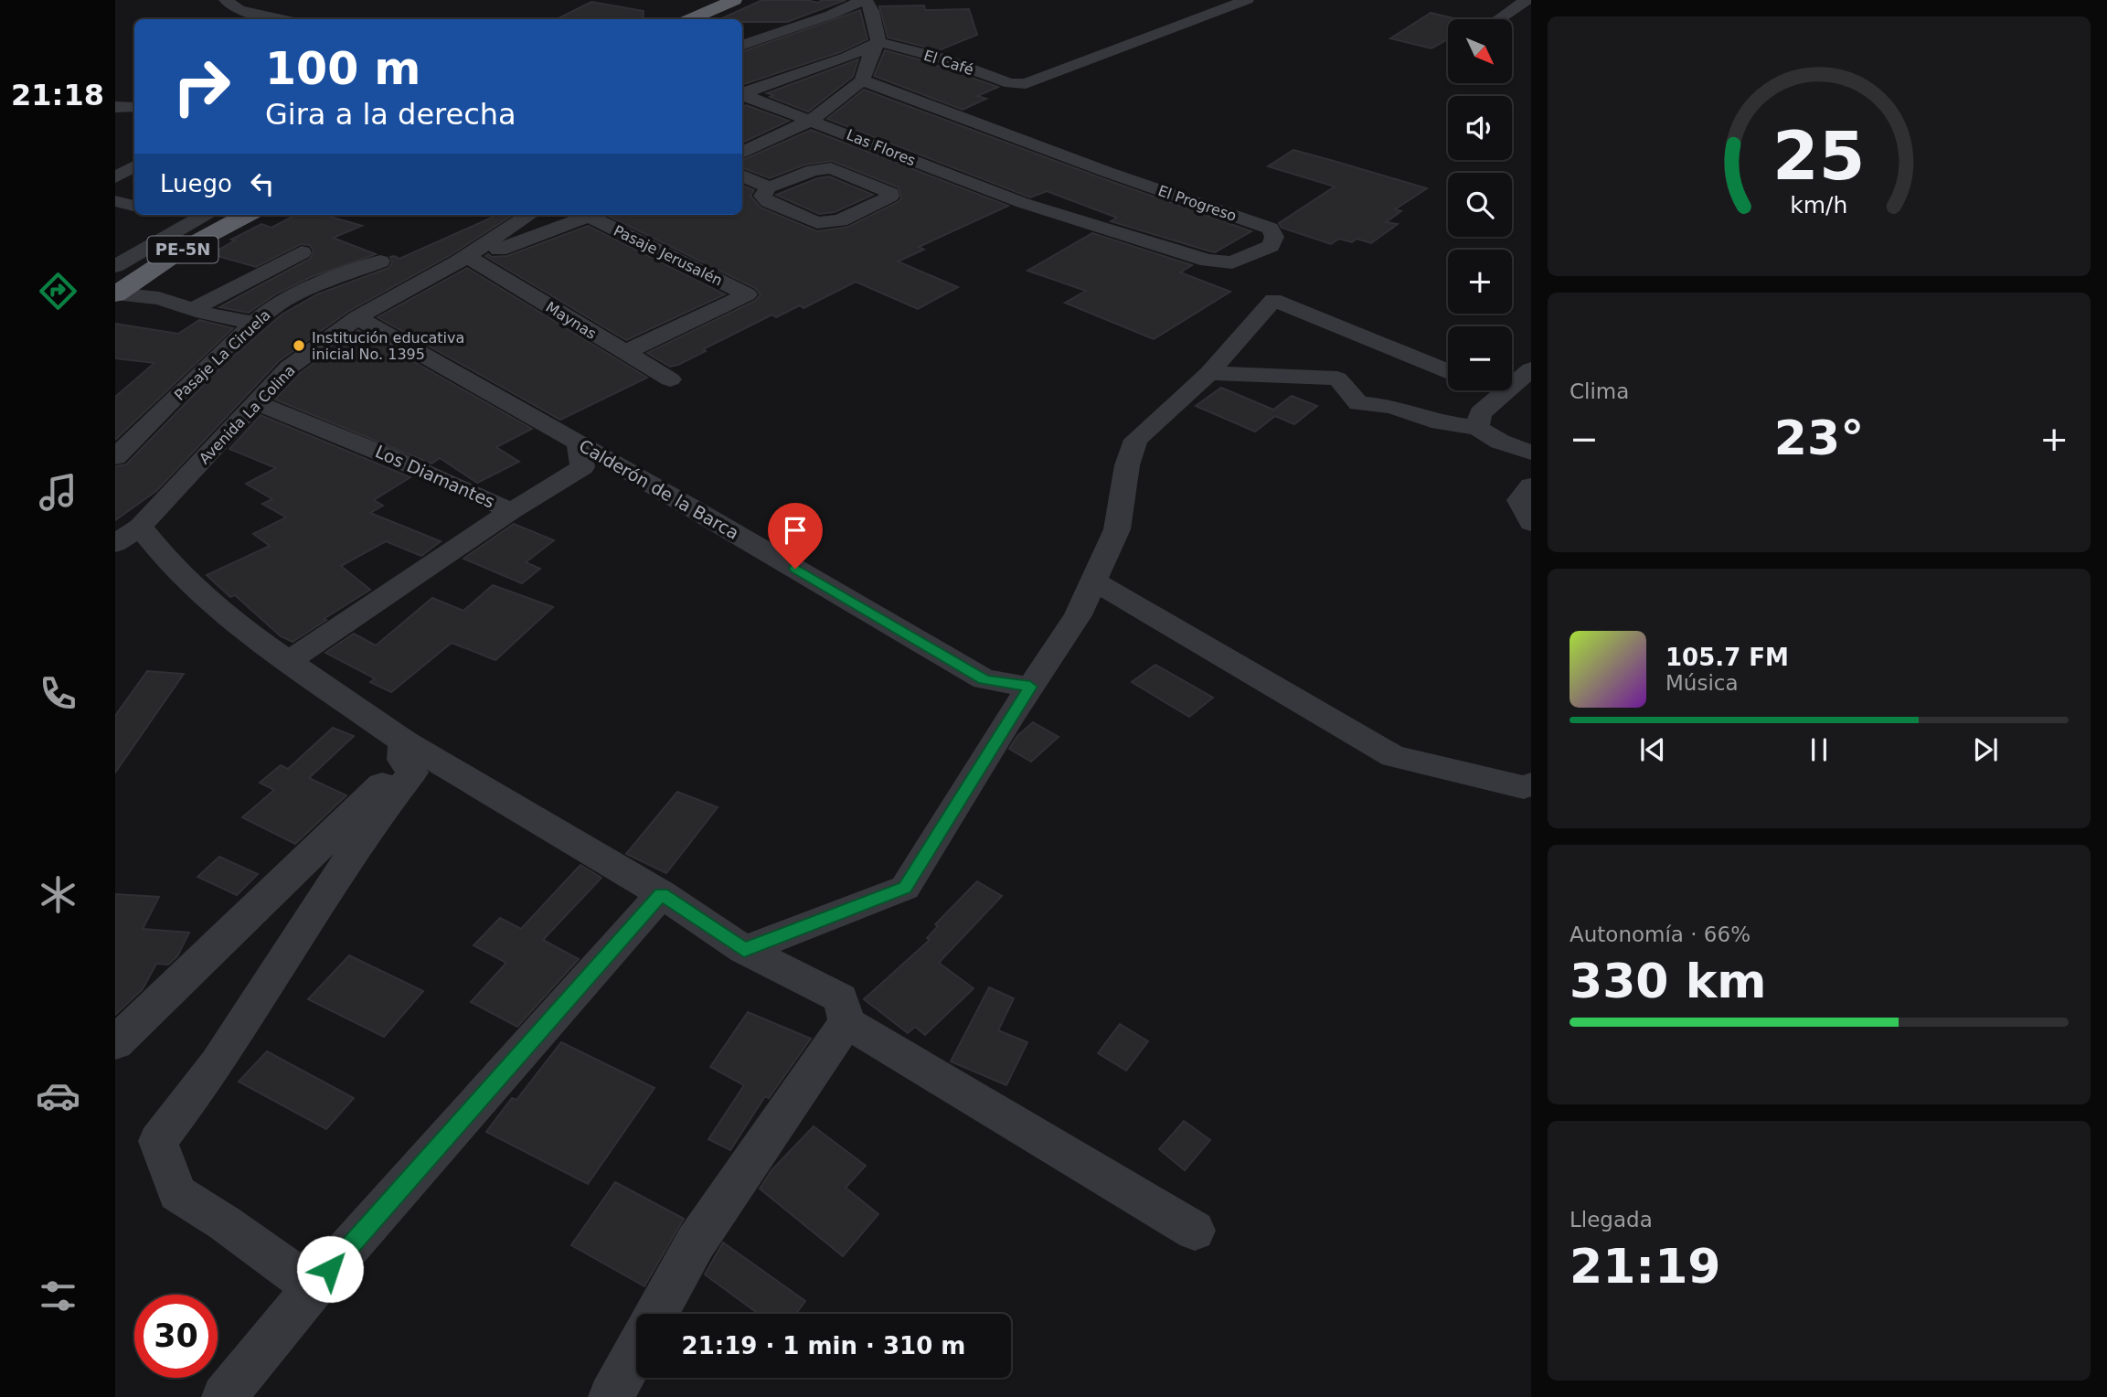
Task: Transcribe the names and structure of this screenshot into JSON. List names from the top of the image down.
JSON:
{
  "streets": {
    "highway": ["PE-5N"],
    "street": [
      "El Café",
      "Las Flores",
      "El Progreso",
      "Pasaje Jerusalén",
      "Maynas",
      "Pasaje La Ciruela",
      "Avenida La Colina",
      "Los Diamantes",
      "Calderón de la Barca"
    ]
  },
  "crossings": [
    ["Las Flores", "El Progreso"],
    ["Pasaje Jerusalén", "Maynas"],
    ["Maynas", "Avenida La Colina"],
    ["Avenida La Colina", "Los Diamantes"],
    ["Avenida La Colina", "Calderón de la Barca"],
    ["Los Diamantes", "Calderón de la Barca"]
  ],
  "places": ["Institución educativa inicial No. 1395"],
  "north": "bottom right",
  "page": {
    "tabs": "21:18",
    "map_buttons": ["+", "−"],
    "turn": ["100 m", "Gira a la derecha"],
    "then": "Luego",
    "tile": [
      "Clima",
      ["Autonomía · 66%", "330 km"],
      ["Llegada", "21:19"]
    ],
    "heat": ["−", "23°", "+"],
    "song": ["105.7 FM", "Música"],
    "limit": "30",
    "trip": "21:19 · 1 min · 310 m",
    "gauge": ["25", "km/h"]
  }
}
